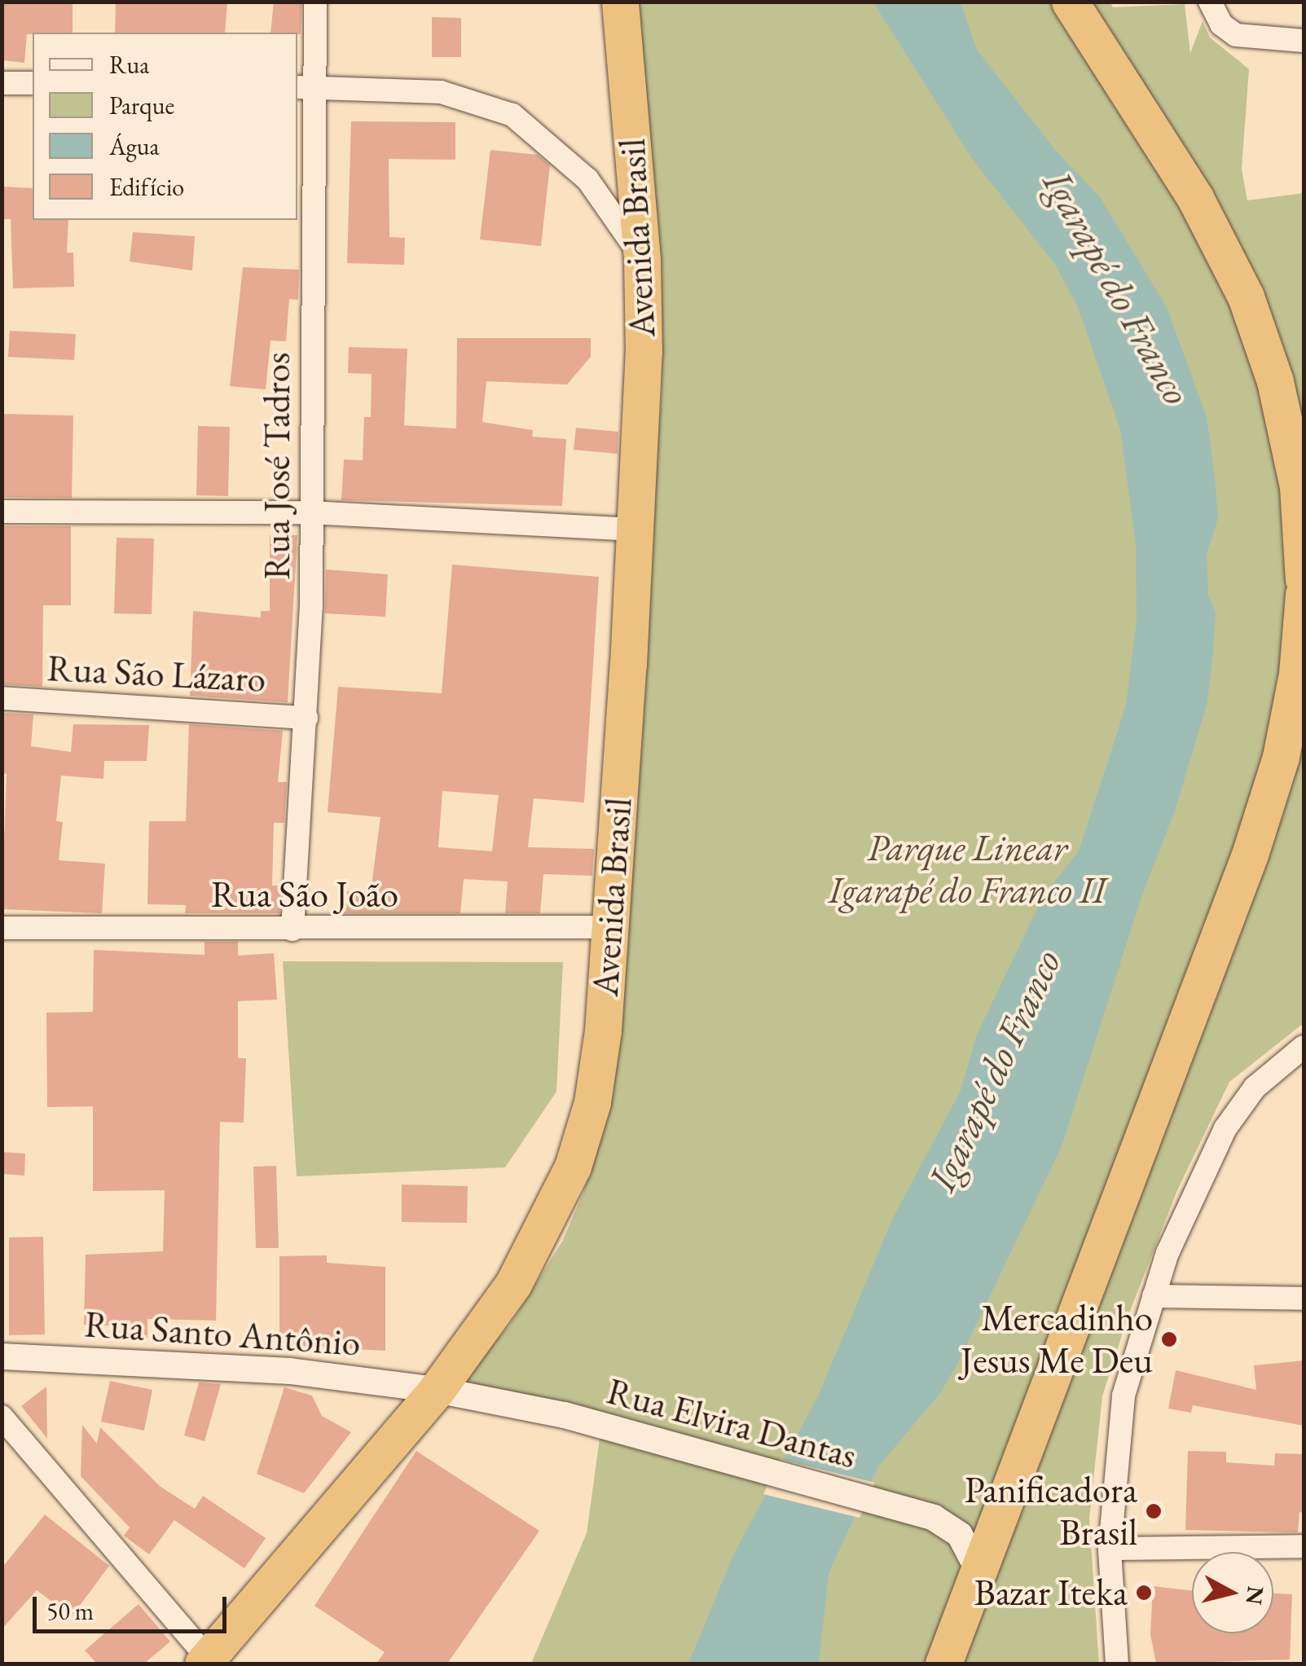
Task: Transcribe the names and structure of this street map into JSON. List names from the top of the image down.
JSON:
{
  "streets": {
    "highway": ["Avenida Brasil"],
    "street": [
      "Rua José Tadros",
      "Rua São Lázaro",
      "Rua São João",
      "Rua Santo Antônio",
      "Rua Elvira Dantas"
    ]
  },
  "crossings": [
    ["Avenida Brasil", "Rua São João"],
    ["Avenida Brasil", "Rua Santo Antônio"],
    ["Avenida Brasil", "Rua Elvira Dantas"],
    ["Rua José Tadros", "Rua São Lázaro"],
    ["Rua José Tadros", "Rua São João"],
    ["Rua Santo Antônio", "Rua Elvira Dantas"]
  ],
  "water": ["Igarapé do Franco"],
  "parks": ["Parque Linear Igarapé do Franco II"],
  "places": ["Mercadinho Jesus Me Deu", "Panificadora Brasil", "Bazar Iteka"],
  "legend": [
    "Rua",
    "Parque",
    "Água",
    "Edifício"
  ],
  "scale_bar": "50 m",
  "north": "right"
}
